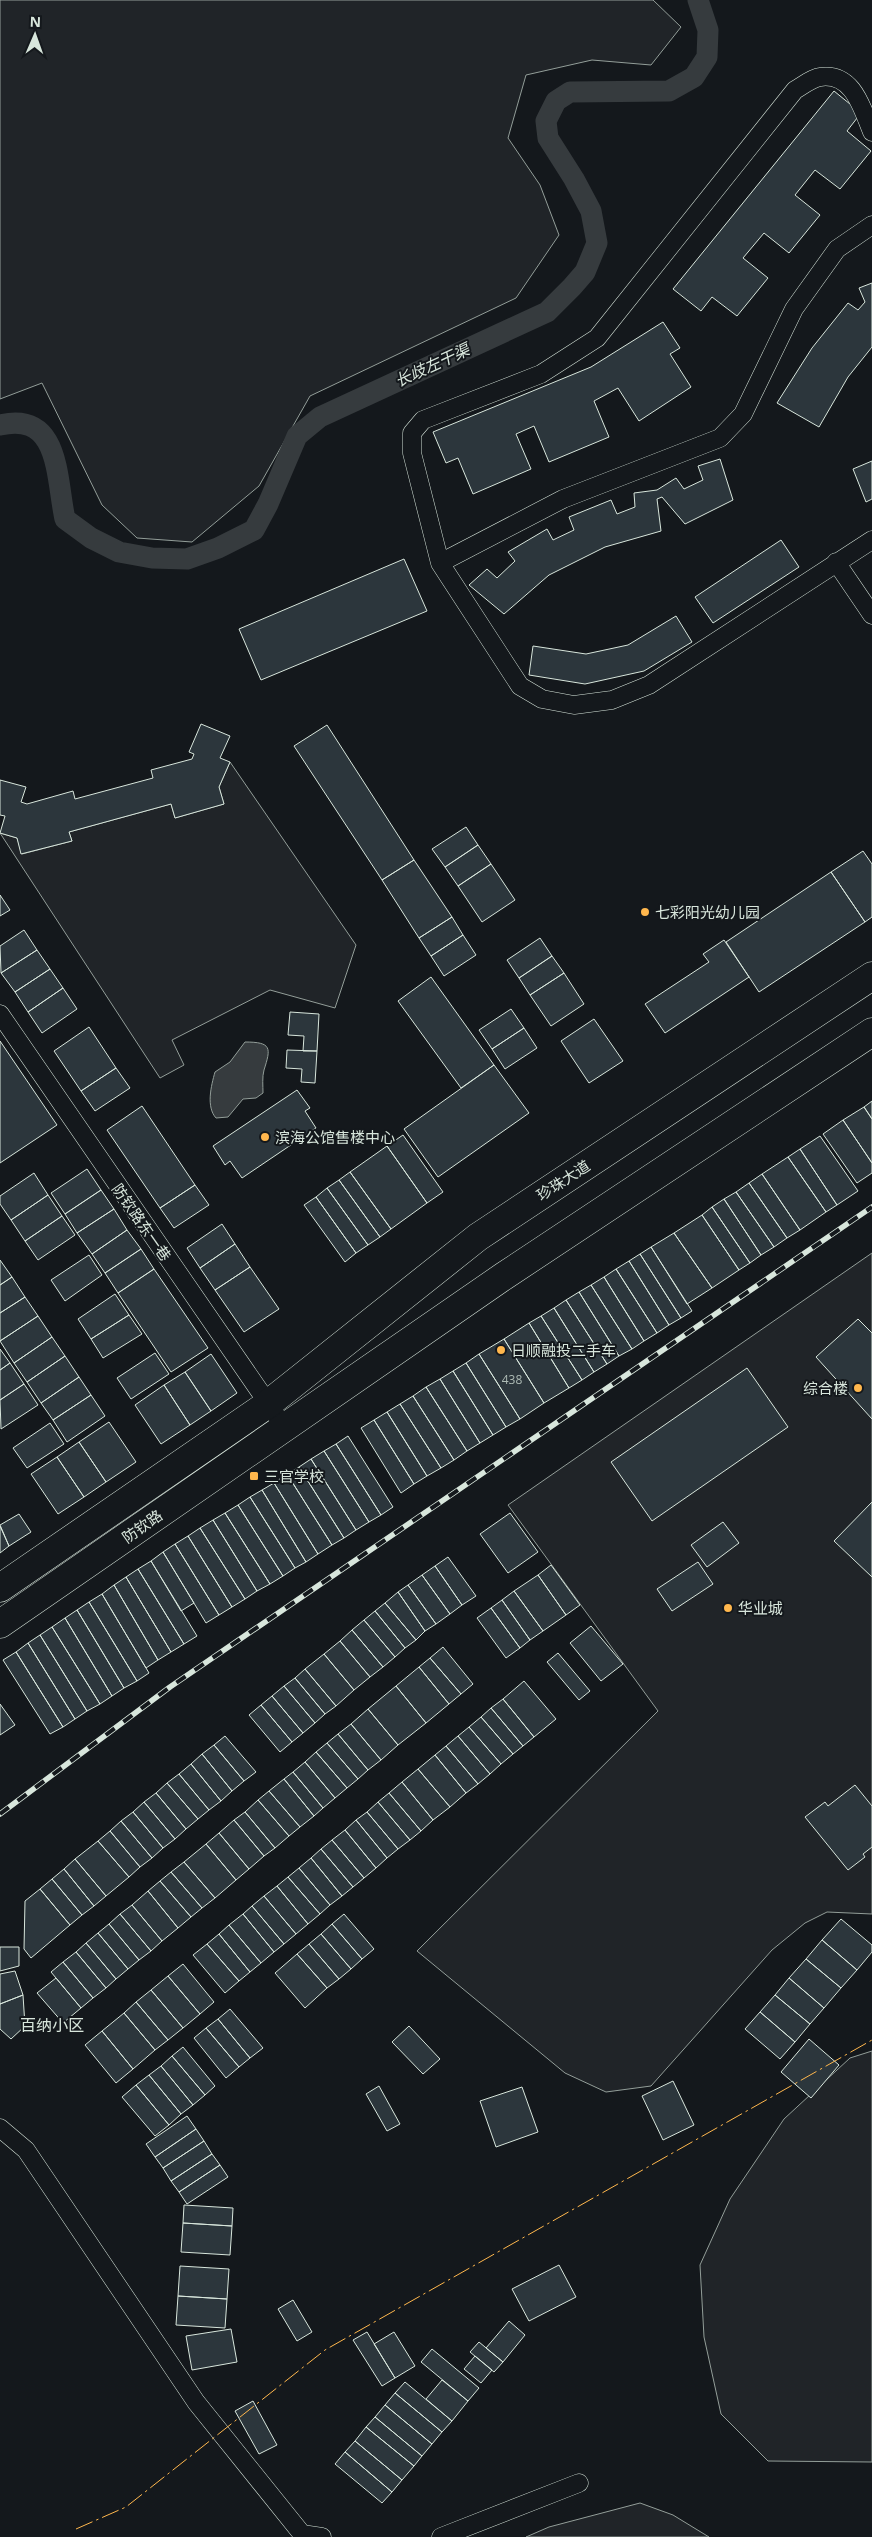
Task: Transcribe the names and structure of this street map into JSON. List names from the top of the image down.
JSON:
{
  "streets": {
    "main road": ["珍珠大道", "防钦路"],
    "street": ["防钦路东一巷"]
  },
  "crossings": [
    ["珍珠大道", "防钦路东一巷"],
    ["珍珠大道", "防钦路"],
    ["防钦路东一巷", "防钦路"]
  ],
  "districts": ["百纳小区"],
  "water": ["长歧左干渠"],
  "places": {
    "other": [
      "七彩阳光幼儿园",
      "滨海公馆售楼中心",
      "日顺融投二手车",
      "综合楼",
      "华业城"
    ],
    "transit": ["三官学校"]
  },
  "house_numbers": ["438"],
  "north": "top"
}
